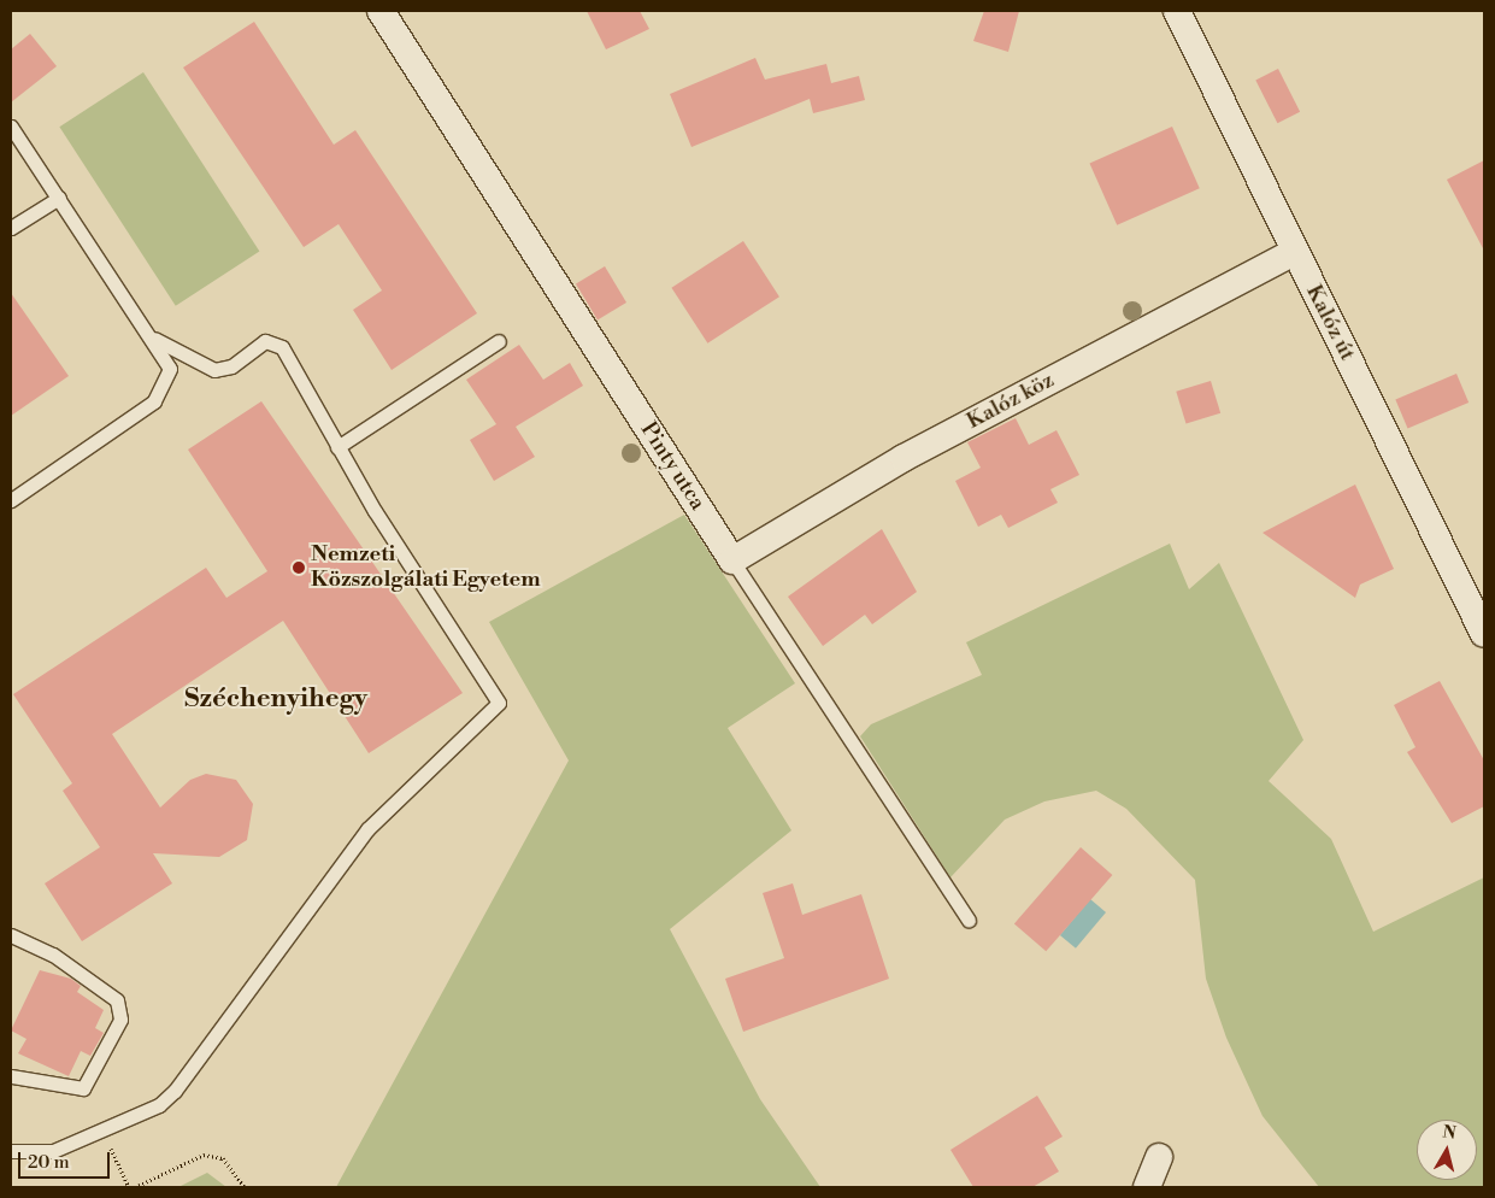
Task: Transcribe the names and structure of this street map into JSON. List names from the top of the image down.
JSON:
{
  "streets": {
    "street": ["Kalóz út", "Kalóz köz", "Pinty utca"]
  },
  "crossings": [
    ["Kalóz út", "Kalóz köz"],
    ["Kalóz köz", "Pinty utca"]
  ],
  "districts": ["Széchenyihegy"],
  "places": ["Nemzeti Közszolgálati Egyetem"],
  "scale_bar": "20 m",
  "north": "top"
}
